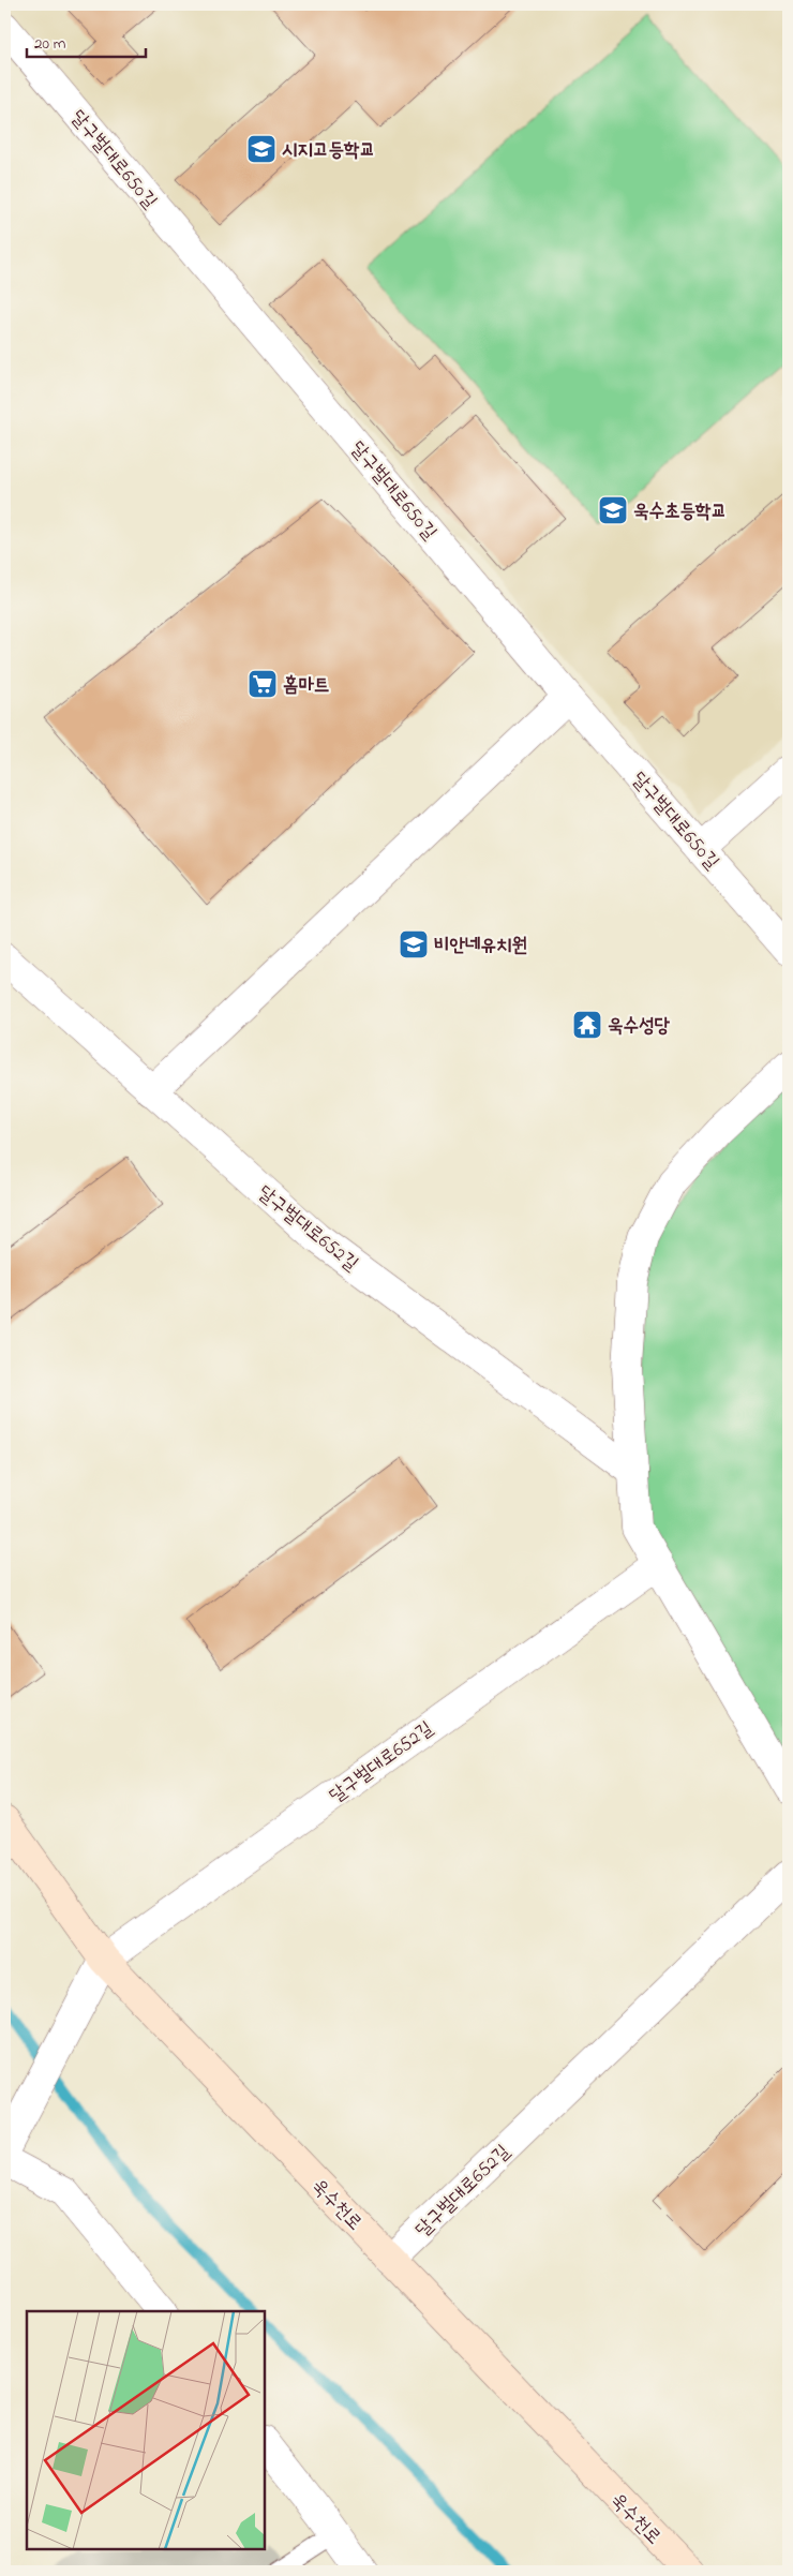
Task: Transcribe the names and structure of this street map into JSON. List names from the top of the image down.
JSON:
{
  "streets": {
    "main road": ["욱수천로"],
    "street": ["달구벌대로650길", "달구벌대로652길"]
  },
  "crossings": [
    ["달구벌대로652길", "욱수천로"]
  ],
  "places": {
    "school or university": ["시지고등학교", "욱수초등학교", "비안네유치원"],
    "supermarket": ["홈마트"],
    "temple": ["욱수성당"]
  },
  "scale_bar": "20 m"
}
